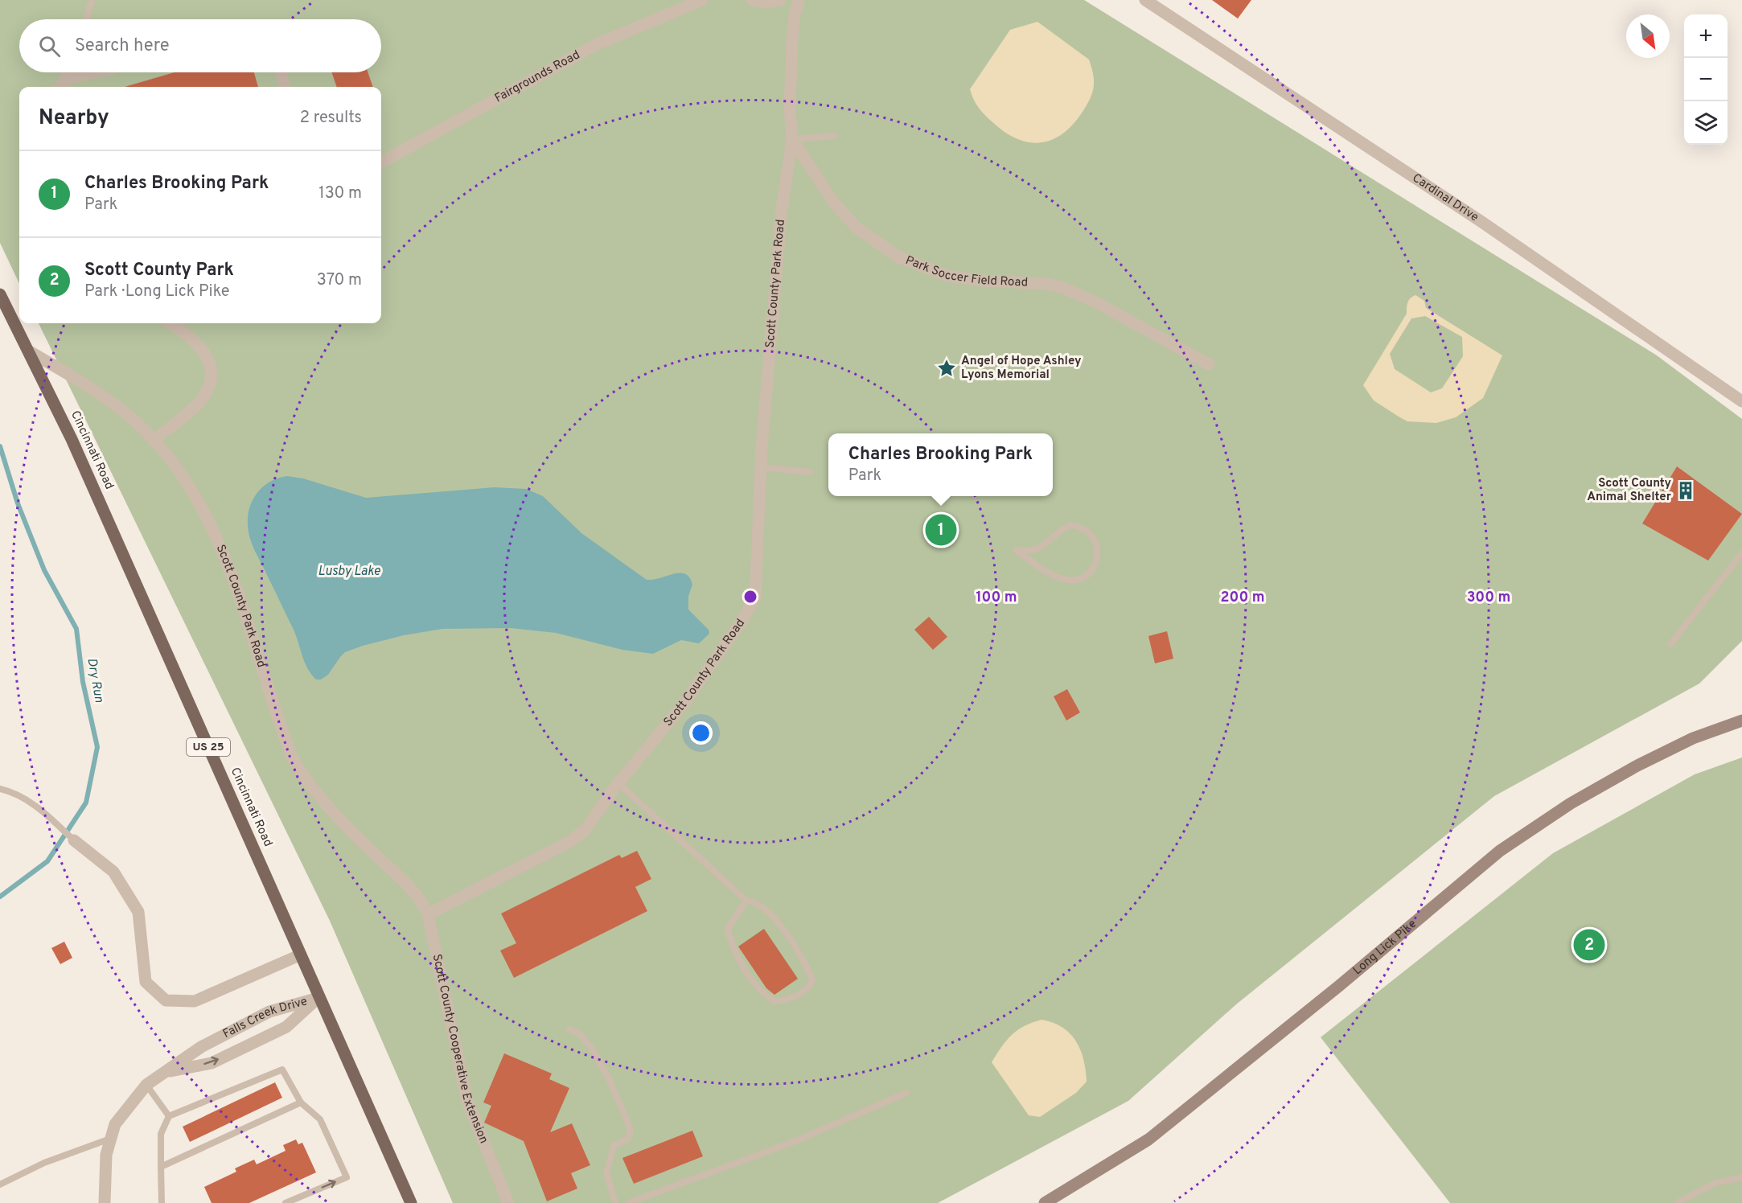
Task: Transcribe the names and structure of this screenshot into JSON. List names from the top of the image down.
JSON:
{
  "streets": {
    "main road": ["Cincinnati Road", "US 25", "Long Lick Pike"],
    "street": [
      "Fairgrounds Road",
      "Cardinal Drive",
      "Park Soccer Field Road",
      "Scott County Park Road",
      "Falls Creek Drive",
      "Scott County Cooperative Extension"
    ]
  },
  "crossings": [
    ["Park Soccer Field Road", "Scott County Park Road"],
    ["Scott County Park Road", "Cincinnati Road"],
    ["Scott County Park Road", "Scott County Cooperative Extension"],
    ["Cincinnati Road", "Falls Creek Drive"]
  ],
  "water": ["Lusby Lake", "Dry Run"],
  "places": {
    "place": ["Angel of Hope Ashley Lyons Memorial"],
    "building": ["Scott County Animal Shelter"]
  },
  "north": "bottom right",
  "page": {
    "map_buttons": ["+", "−"],
    "search": "Search here",
    "heading": ["Nearby", "2 results"],
    "list": [
      {
        "mark": "1",
        "name": "Charles Brooking Park",
        "note": "Park",
        "value": "130 m"
      },
      {
        "mark": "2",
        "name": "Scott County Park",
        "note": "Park · Long Lick Pike",
        "value": "370 m"
      }
    ],
    "popup": ["Charles Brooking Park", "Park"],
    "pins": ["1", "2"]
  },
  "rings": ["100 m", "200 m", "300 m"]
}
